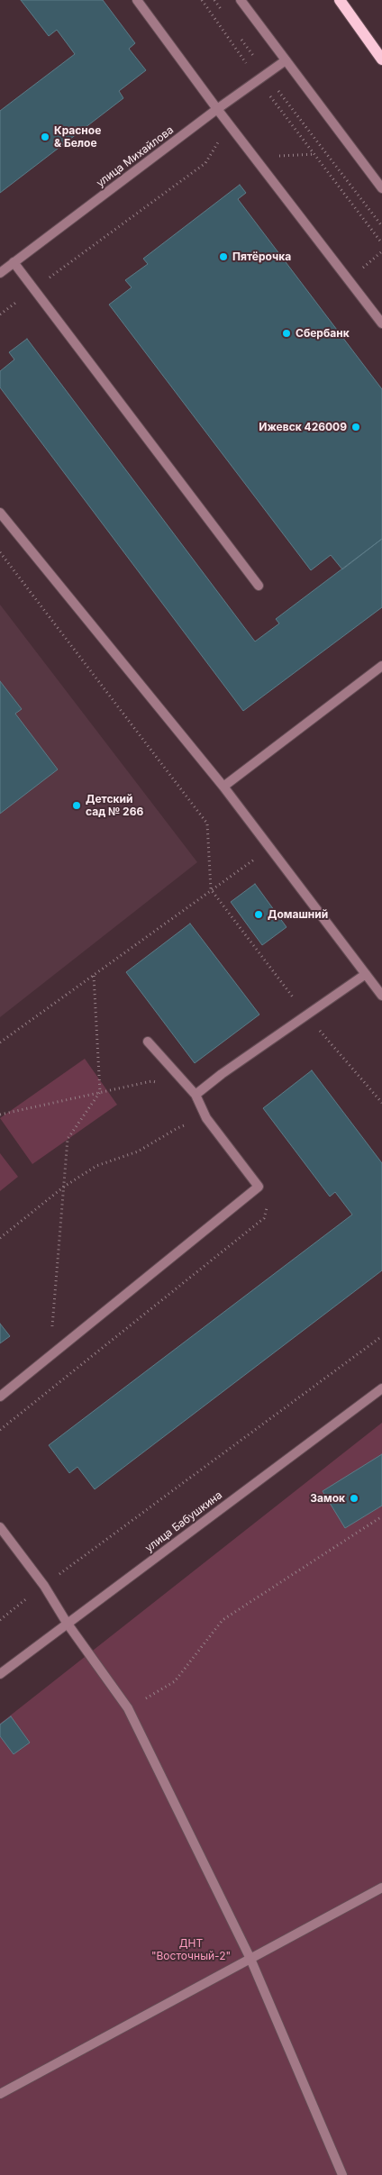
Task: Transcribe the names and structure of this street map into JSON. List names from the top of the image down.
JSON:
{
  "streets": {
    "street": ["улица Михайлова", "улица Бабушкина"]
  },
  "parks": ["ДНТ \"Восточный-2\""],
  "places": [
    "Красное & Белое",
    "Пятёрочка",
    "Сбербанк",
    "Ижевск 426009",
    "Детский сад № 266",
    "Домашний",
    "Замок"
  ]
}
